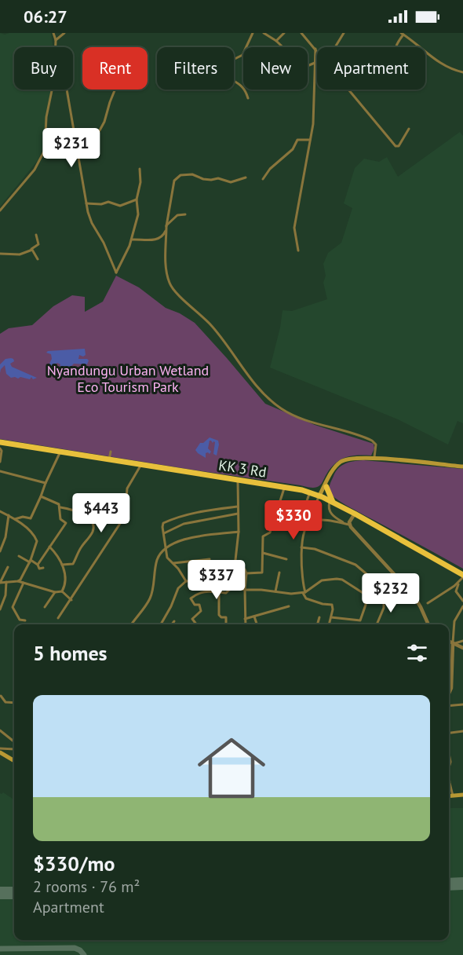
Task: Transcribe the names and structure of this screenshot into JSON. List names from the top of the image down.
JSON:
{
  "streets": {
    "highway": ["KK 3 Rd"]
  },
  "parks": ["Nyandungu Urban Wetland Eco Tourism Park"],
  "page": {
    "status": "06:27",
    "chip": [
      "Buy",
      "Rent",
      "Filters",
      "New",
      "Apartment"
    ],
    "price": [
      "$231",
      "$443",
      "$330",
      "$337",
      "$232"
    ],
    "heading": "5 homes",
    "list": [
      {
        "name": "$330/mo",
        "note": "2 rooms · 76 m² · Apartment"
      }
    ]
  }
}
